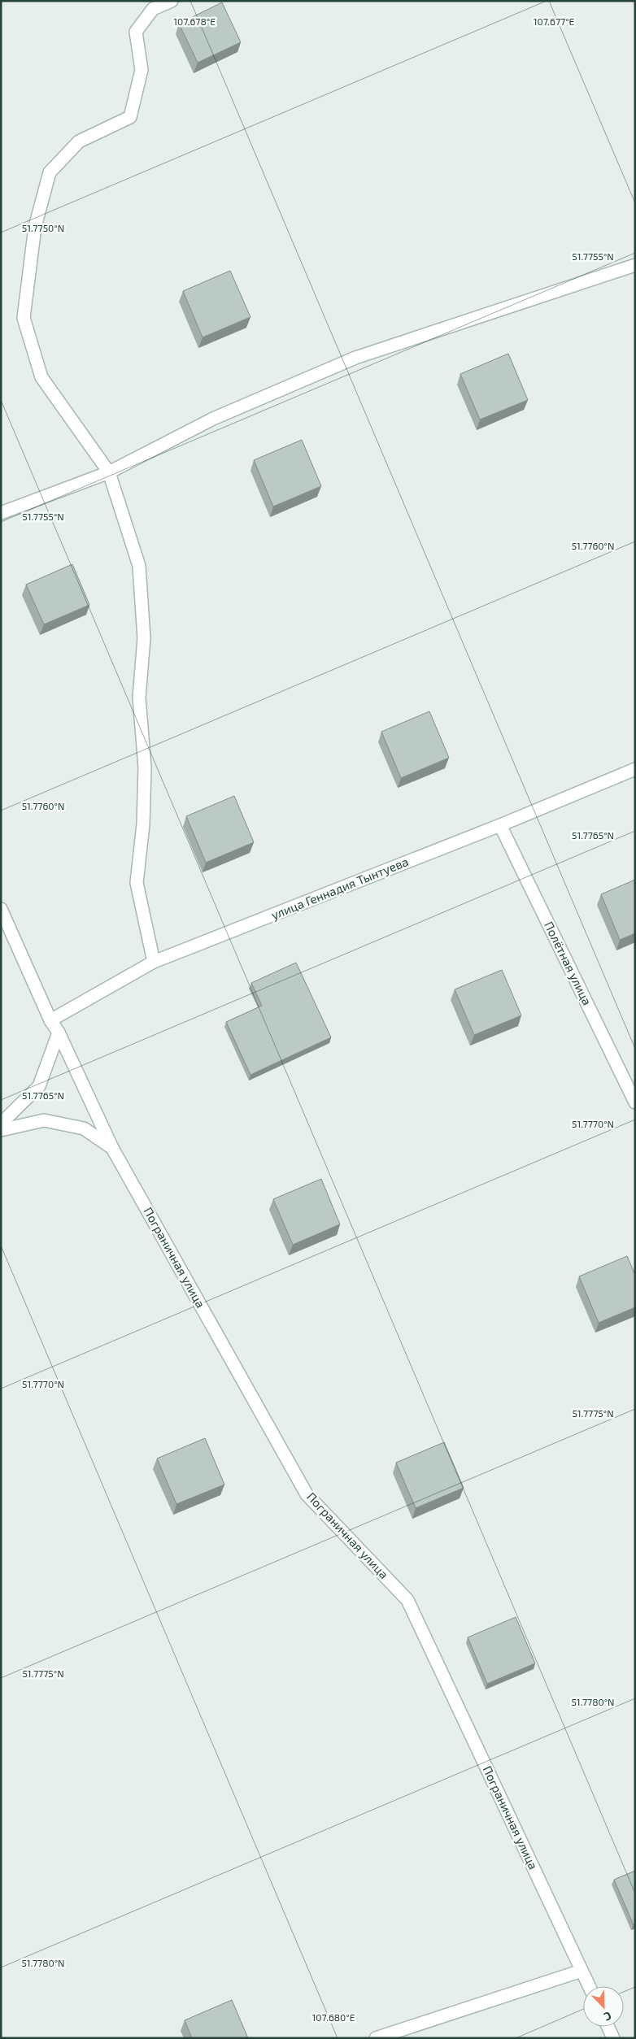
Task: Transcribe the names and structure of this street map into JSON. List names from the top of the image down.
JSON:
{
  "streets": {
    "street": ["улица Геннадия Тынтуева", "Полётная улица", "Пограничная улица"]
  },
  "crossings": [
    ["улица Геннадия Тынтуева", "Полётная улица"],
    ["улица Геннадия Тынтуева", "Пограничная улица"]
  ],
  "north": "bottom right",
  "coordinates": [
    "107.678°E",
    "107.677°E",
    "51.7750°N",
    "51.7755°N",
    "51.7760°N",
    "51.7765°N",
    "51.7770°N",
    "51.7775°N",
    "51.7780°N",
    "107.680°E"
  ]
}
